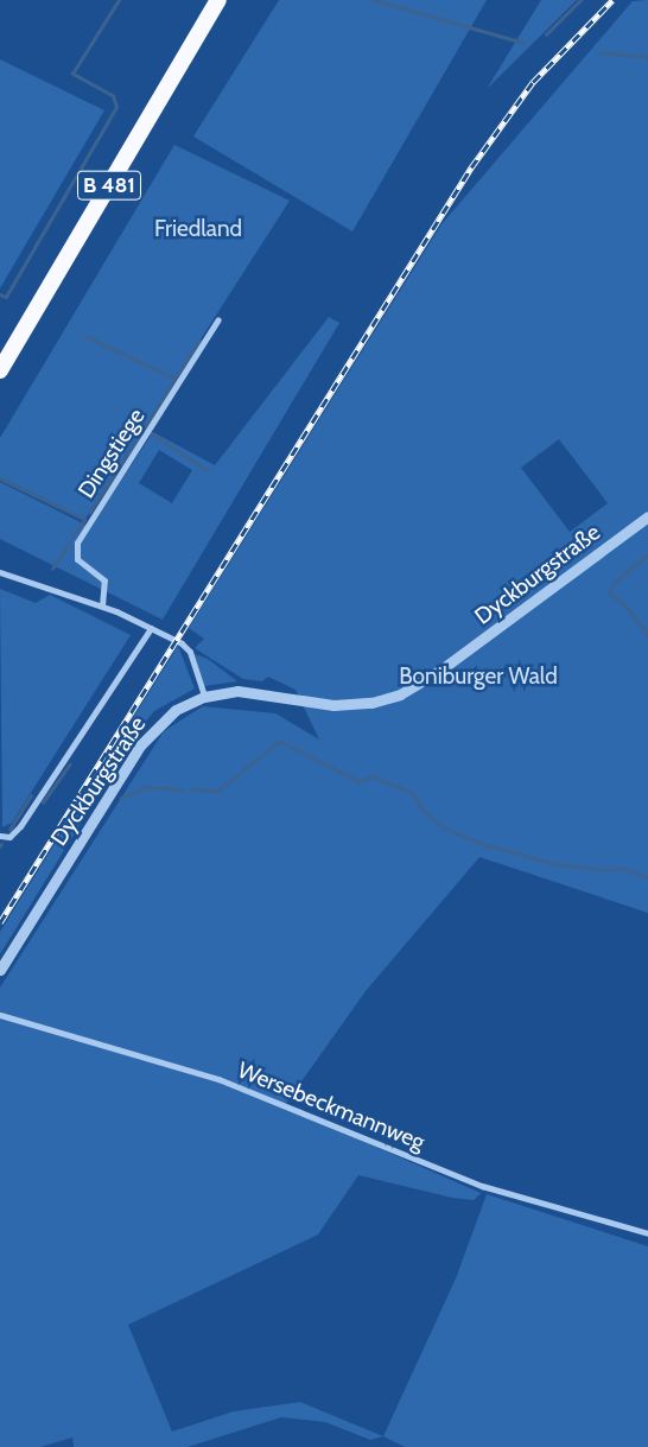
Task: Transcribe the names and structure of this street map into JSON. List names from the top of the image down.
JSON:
{
  "streets": {
    "highway": ["B 481"],
    "street": ["Dingstiege", "Dyckburgstraße", "Wersebeckmannweg"]
  },
  "parks": ["Friedland", "Boniburger Wald"]
}
